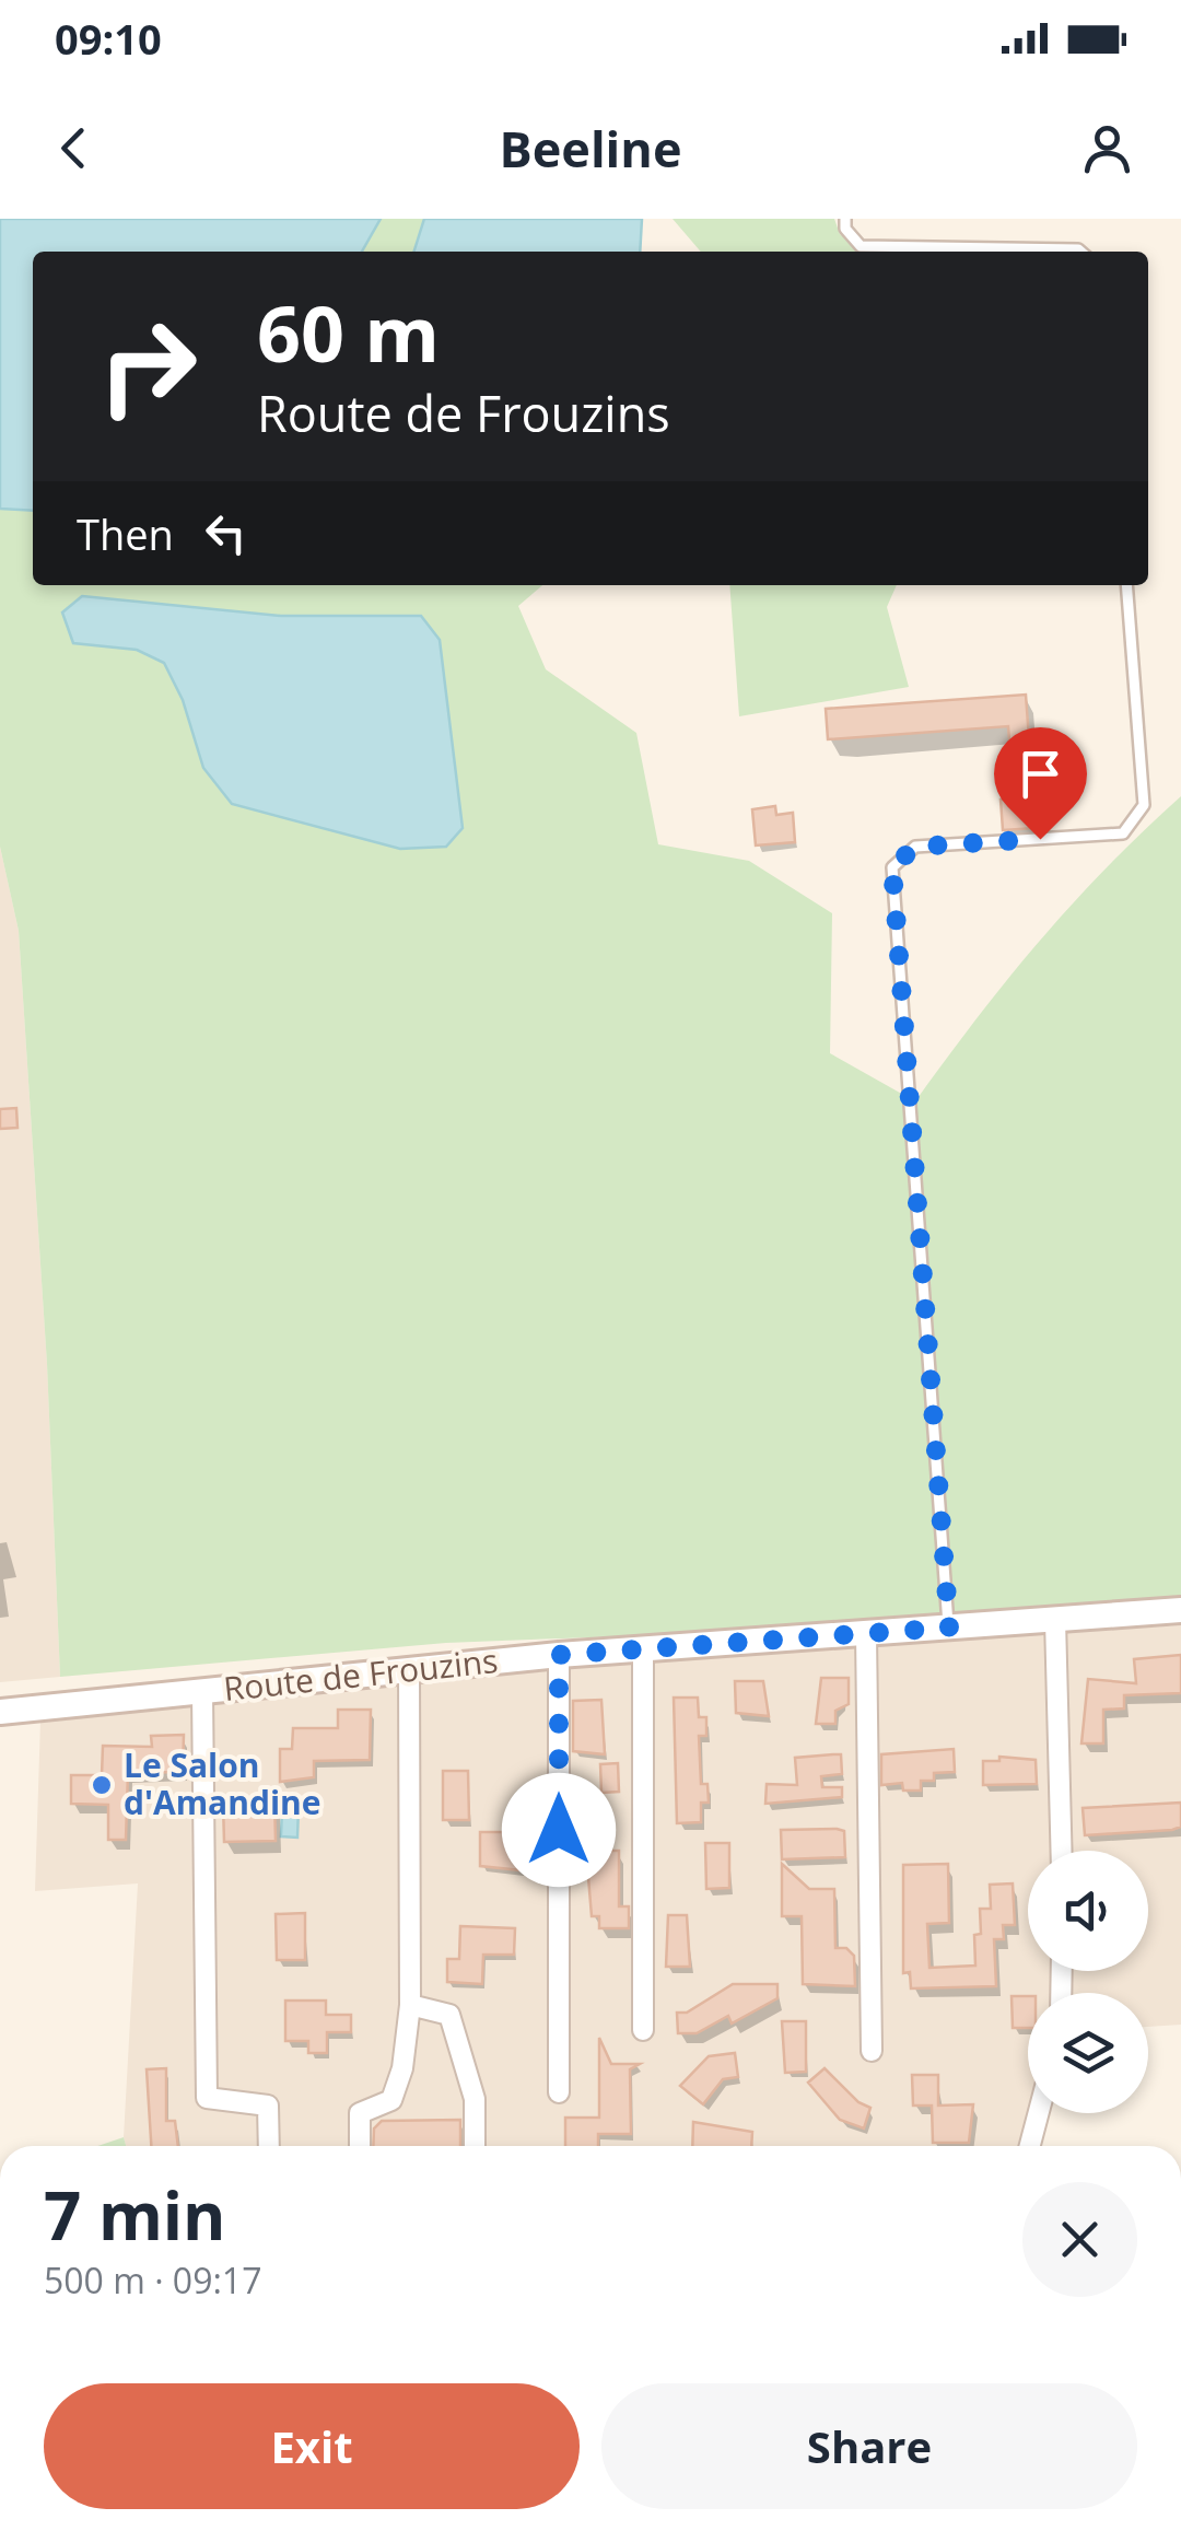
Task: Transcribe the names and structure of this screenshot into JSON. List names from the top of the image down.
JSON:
{
  "streets": {
    "main road": ["Route de Frouzins"]
  },
  "places": ["Le Salon d'Amandine"],
  "page": {
    "status": "09:10",
    "header": "Beeline",
    "turn": ["60 m", "Route de Frouzins"],
    "then": "Then",
    "heading": ["7 min", "500 m · 09:17"],
    "buttons": ["Exit", "Share"]
  }
}
